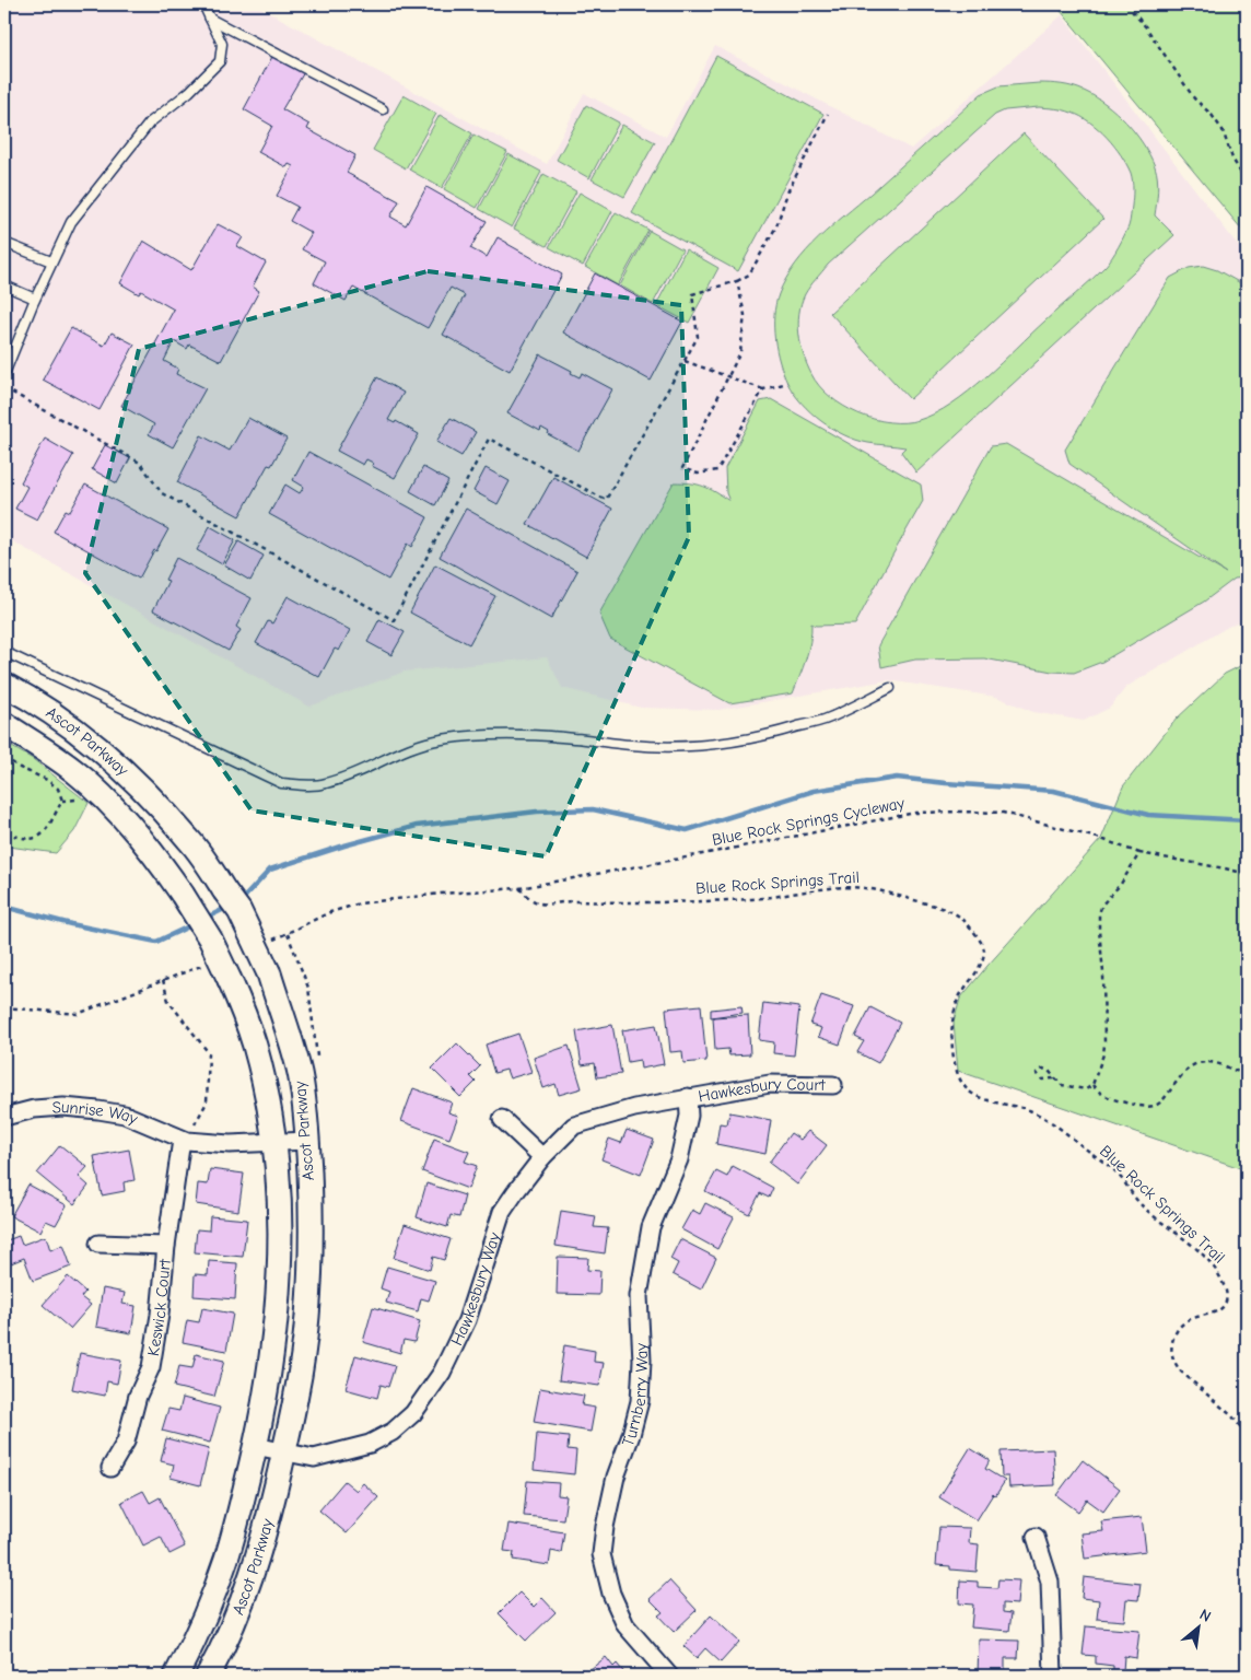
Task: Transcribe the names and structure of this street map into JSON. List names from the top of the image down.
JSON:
{
  "streets": {
    "main road": ["Ascot Parkway"],
    "street": [
      "Hawkesbury Court",
      "Sunrise Way",
      "Hawkesbury Way",
      "Keswick Court",
      "Turnberry Way"
    ],
    "path": ["Blue Rock Springs Cycleway", "Blue Rock Springs Trail"]
  },
  "crossings": [
    ["Ascot Parkway", "Sunrise Way"],
    ["Ascot Parkway", "Hawkesbury Way"],
    ["Blue Rock Springs Cycleway", "Blue Rock Springs Trail"],
    ["Hawkesbury Court", "Hawkesbury Way"],
    ["Hawkesbury Court", "Turnberry Way"],
    ["Sunrise Way", "Keswick Court"],
    ["Hawkesbury Way", "Turnberry Way"]
  ],
  "north": "top right"
}
